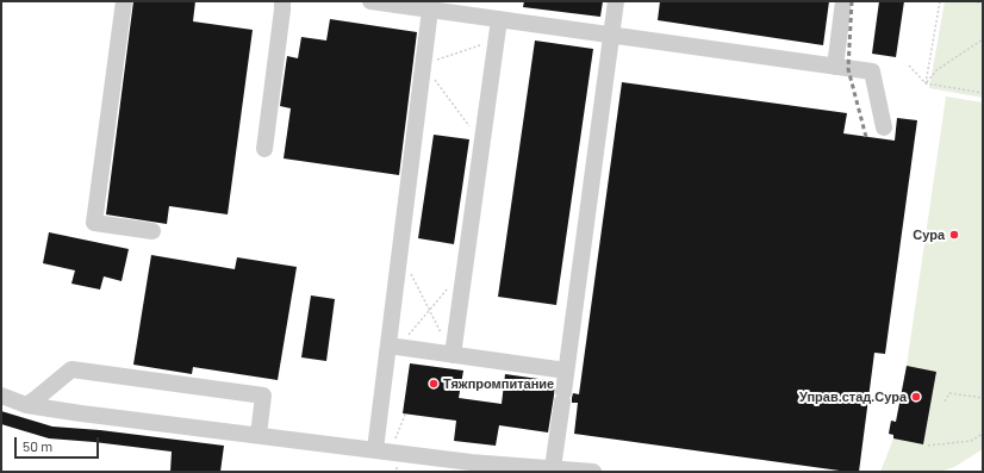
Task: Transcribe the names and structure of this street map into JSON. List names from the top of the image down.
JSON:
{
  "places": ["Сура", "Тяжпромпитание", "Управ.стад.Сура"],
  "scale_bar": "50 m"
}
